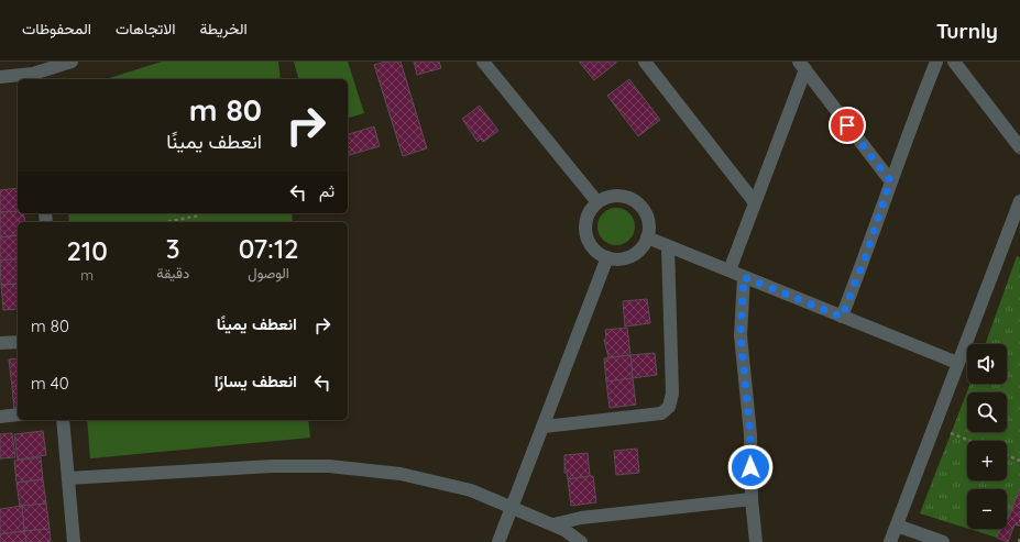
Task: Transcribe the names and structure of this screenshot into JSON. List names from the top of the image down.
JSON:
{
  "page": {
    "header": "Turnly",
    "nav": ["الخريطة", "الاتجاهات", "المحفوظات"],
    "turn": ["80 m", "انعطف يمينًا"],
    "then": "ثم",
    "eta": [
      "07:12",
      "الوصول",
      "3",
      "دقيقة",
      "210",
      "m"
    ],
    "list": [
      {
        "name": "انعطف يمينًا",
        "value": "80 m"
      },
      {
        "name": "انعطف يسارًا",
        "value": "40 m"
      }
    ],
    "map_buttons": ["+", "−"]
  }
}
